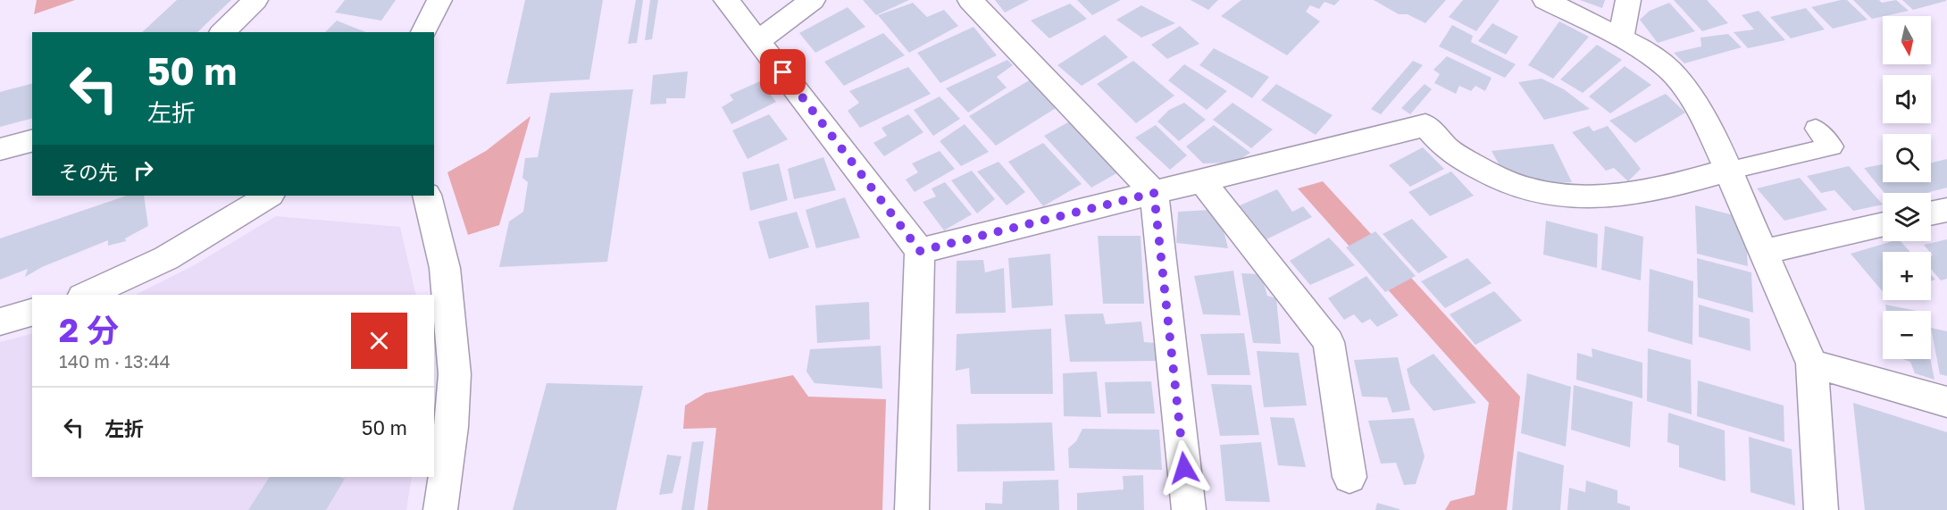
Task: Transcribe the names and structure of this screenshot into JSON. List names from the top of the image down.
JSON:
{
  "north": "bottom",
  "page": {
    "map_buttons": ["+", "−"],
    "turn": ["50 m", "左折"],
    "then": "その先",
    "heading": ["2 分", "140 m · 13:44"],
    "list": [
      {
        "name": "左折",
        "value": "50 m"
      }
    ]
  }
}
